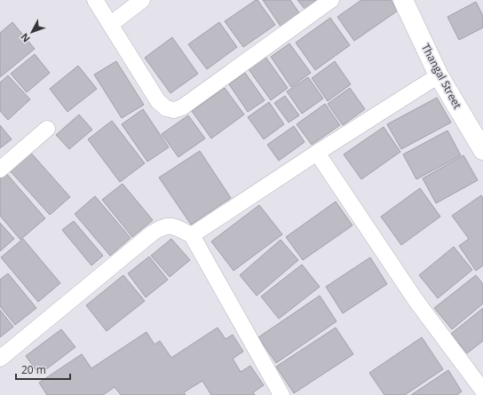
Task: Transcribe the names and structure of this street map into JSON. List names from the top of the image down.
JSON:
{
  "streets": {
    "street": ["Thangal Street"]
  },
  "scale_bar": "20 m",
  "north": "bottom left"
}
